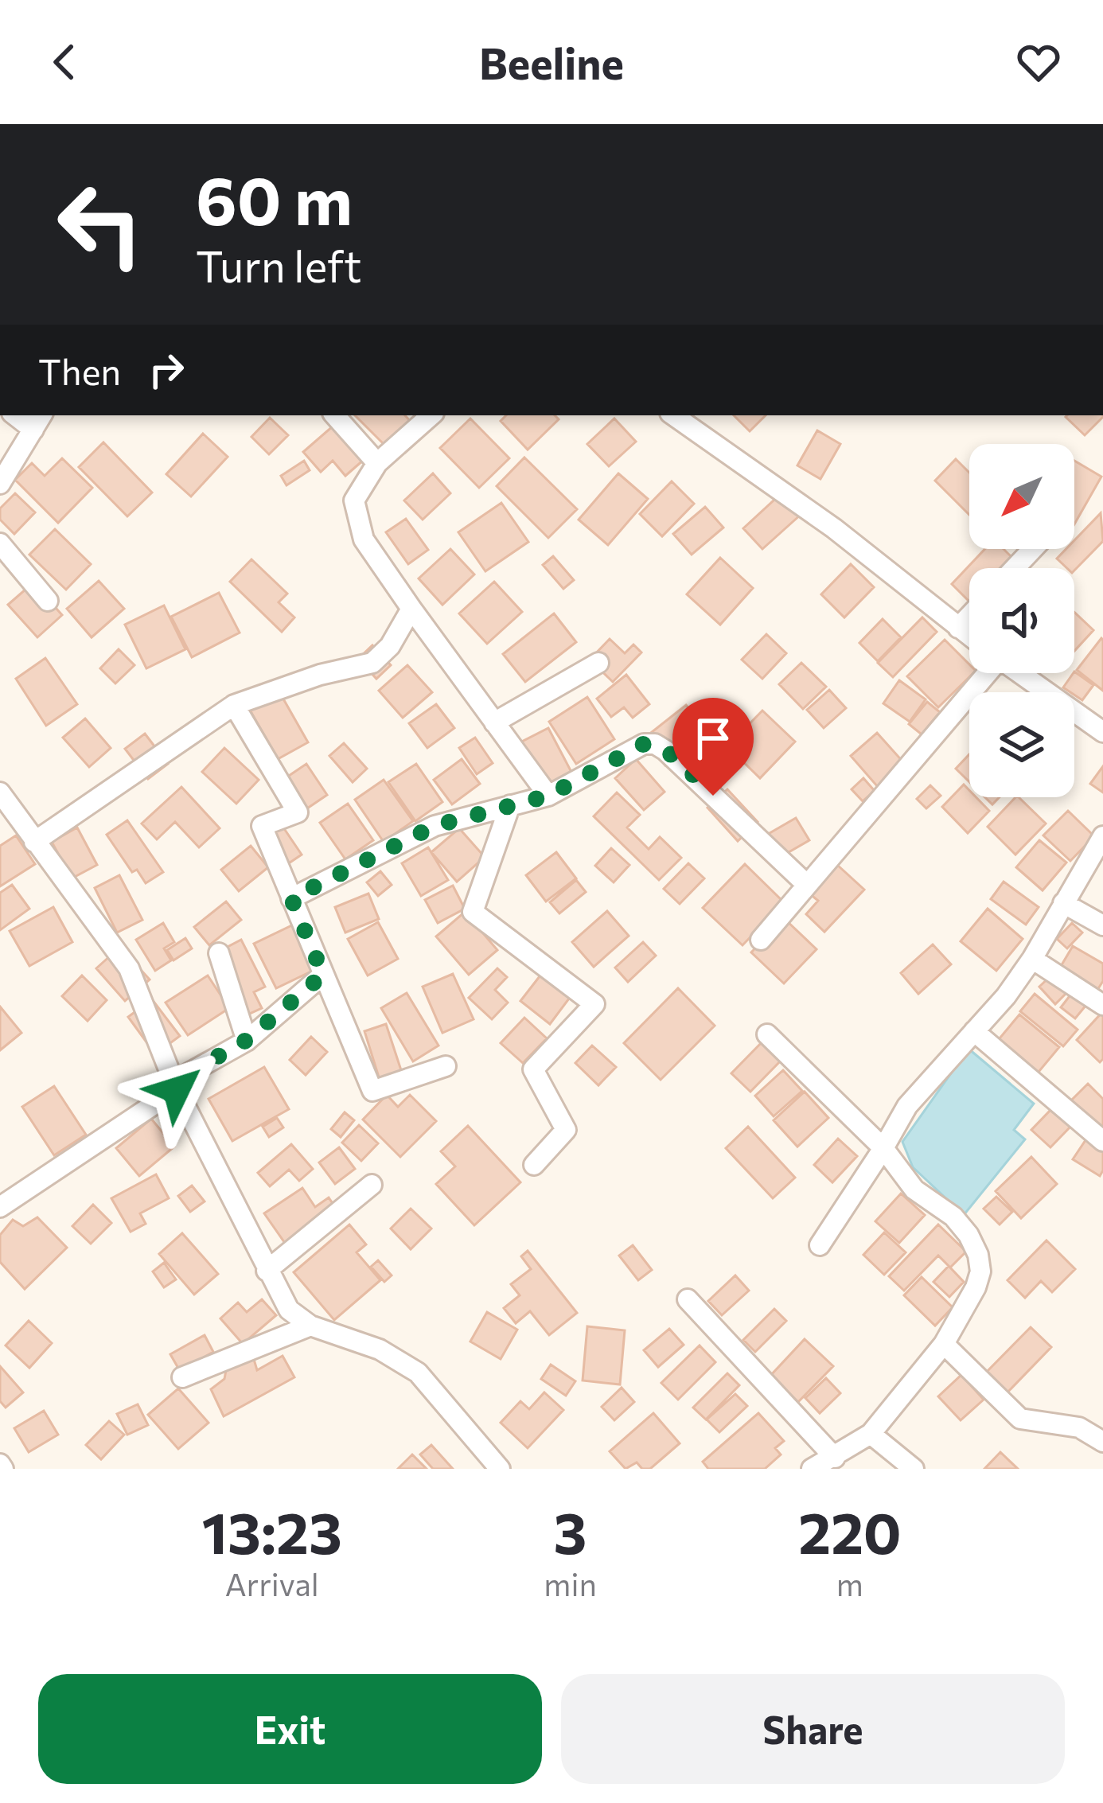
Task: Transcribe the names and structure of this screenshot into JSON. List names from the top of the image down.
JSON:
{
  "north": "bottom left",
  "page": {
    "header": "Beeline",
    "turn": ["60 m", "Turn left"],
    "then": "Then",
    "eta": [
      "13:23",
      "Arrival",
      "3",
      "min",
      "220",
      "m"
    ],
    "buttons": ["Exit", "Share"]
  }
}
